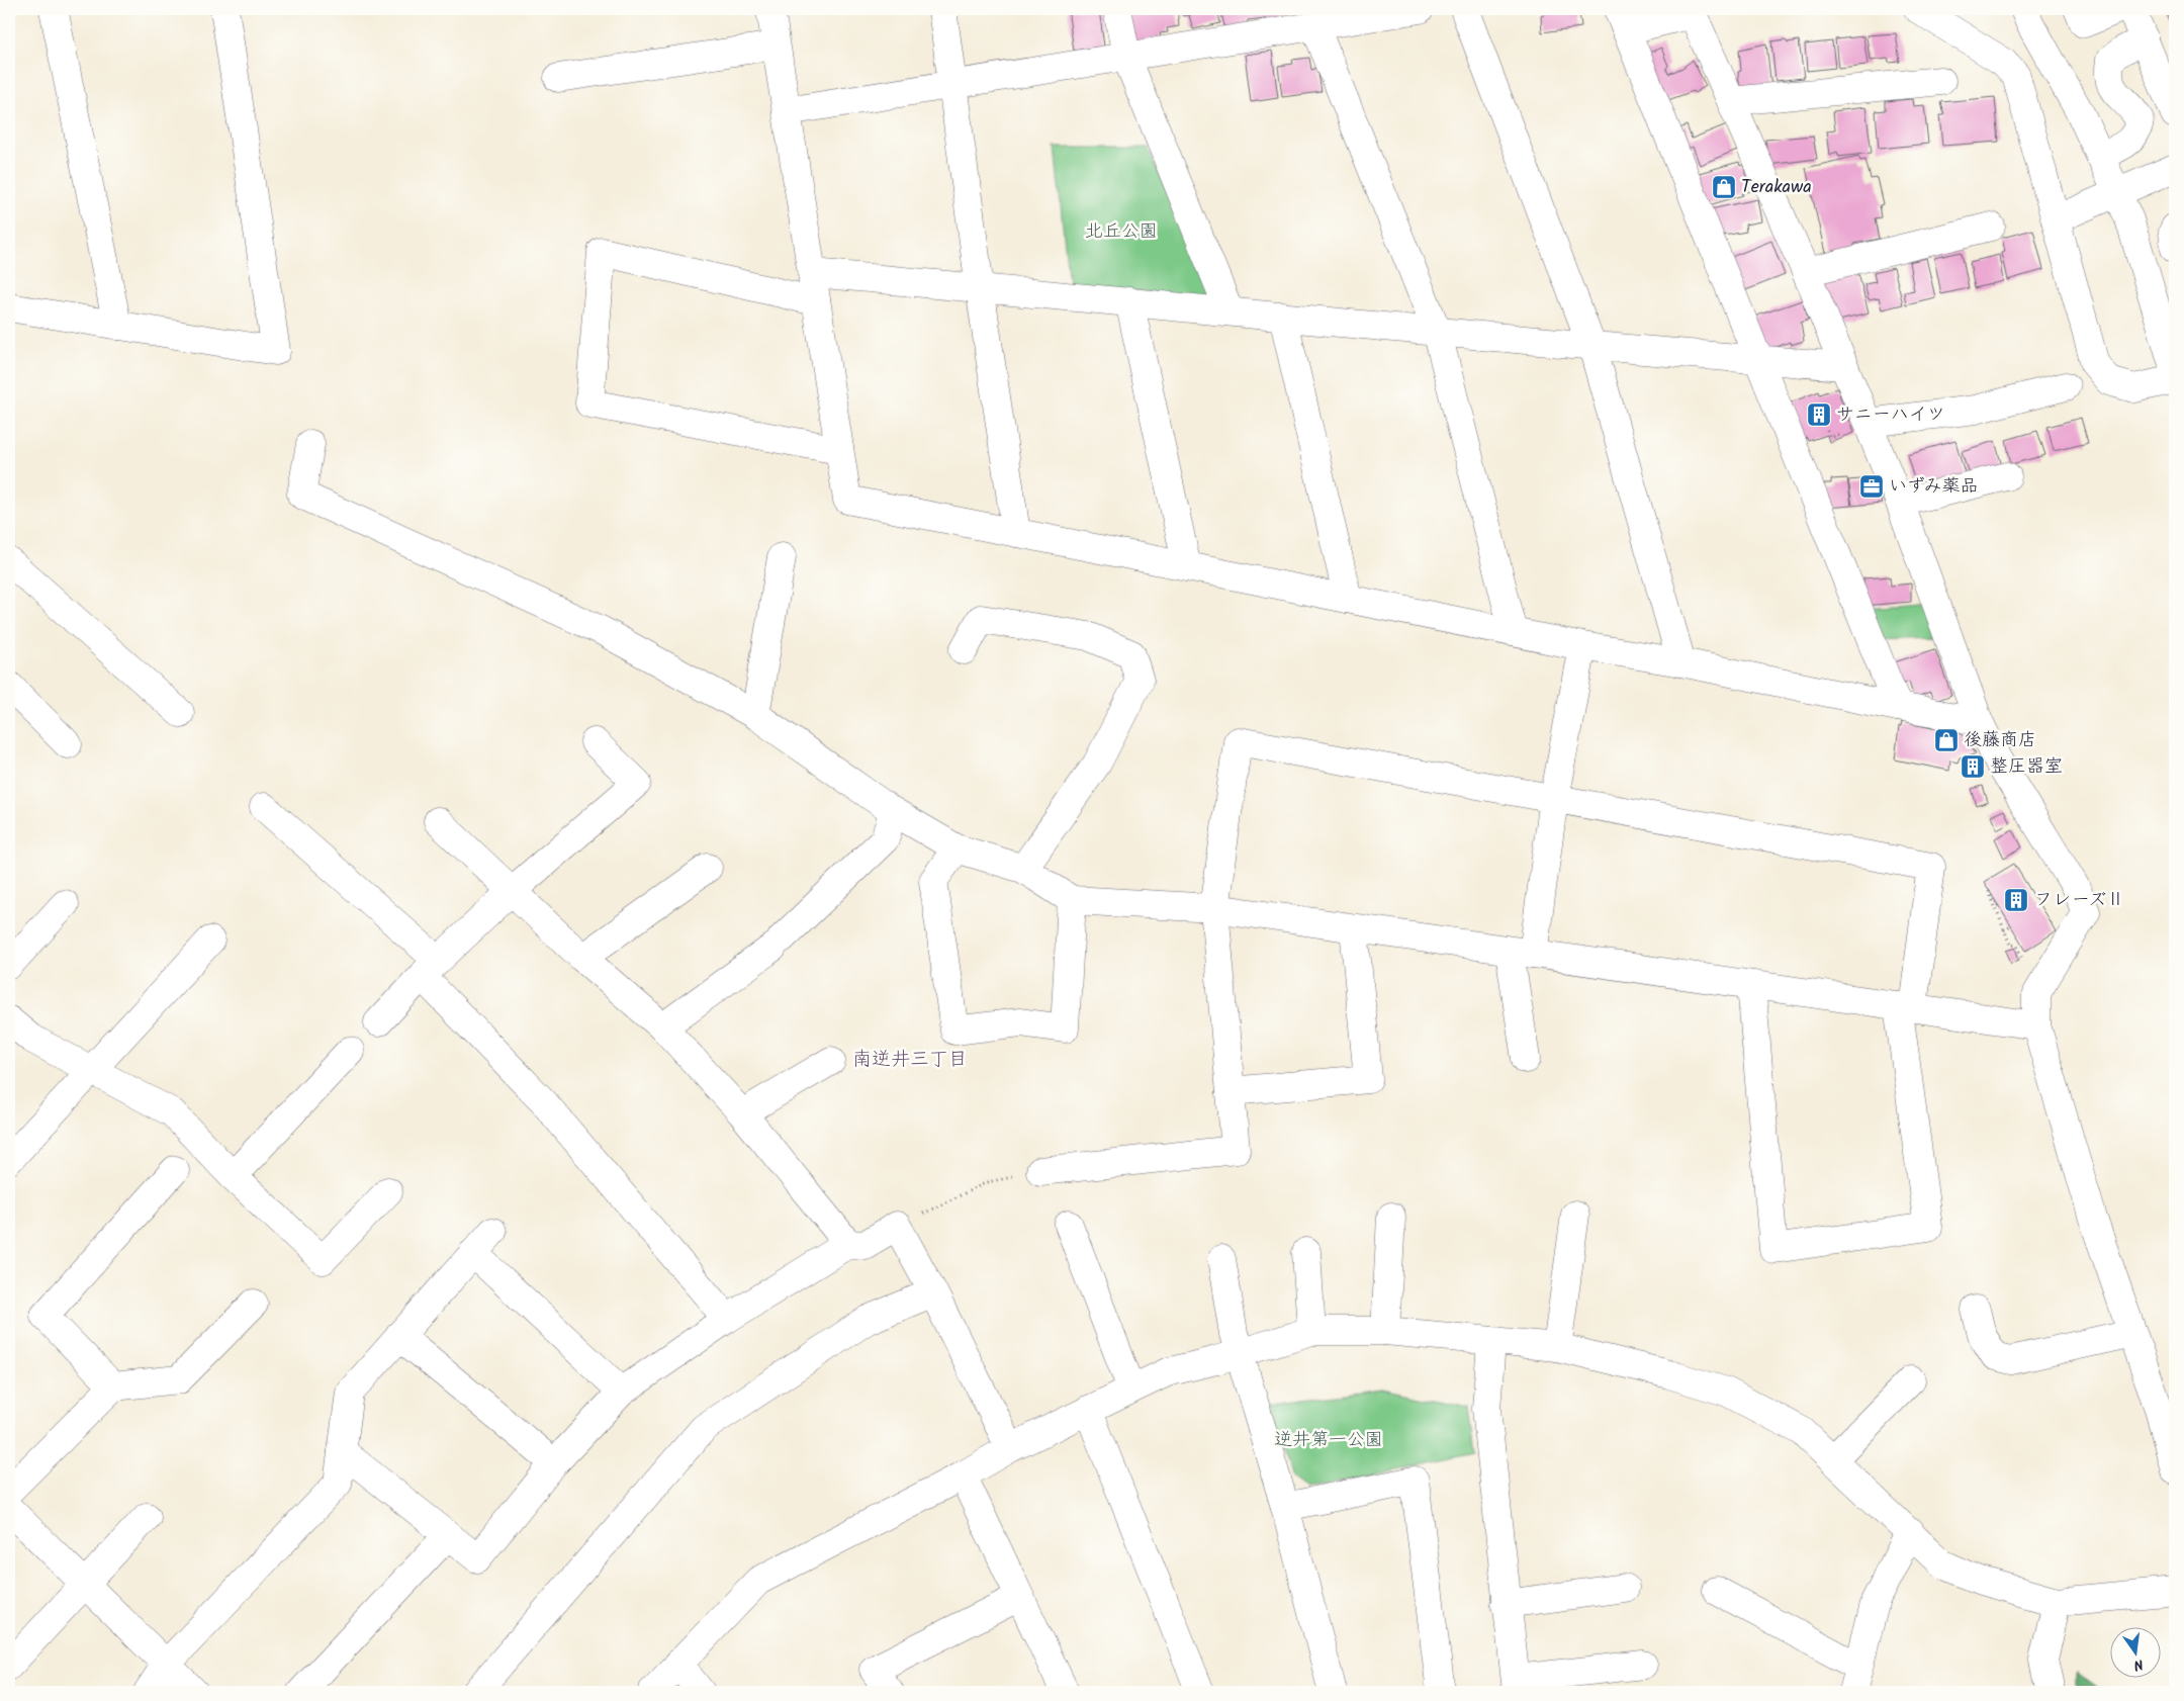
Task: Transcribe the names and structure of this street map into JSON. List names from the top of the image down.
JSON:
{
  "districts": ["南逆井三丁目"],
  "parks": ["北丘公園", "逆井第一公園"],
  "places": {
    "shop": ["Terakawa", "後藤商店"],
    "building": ["サニーハイツ", "整圧器室", "フレーズⅡ"],
    "office": ["いずみ薬品"]
  },
  "north": "bottom"
}
